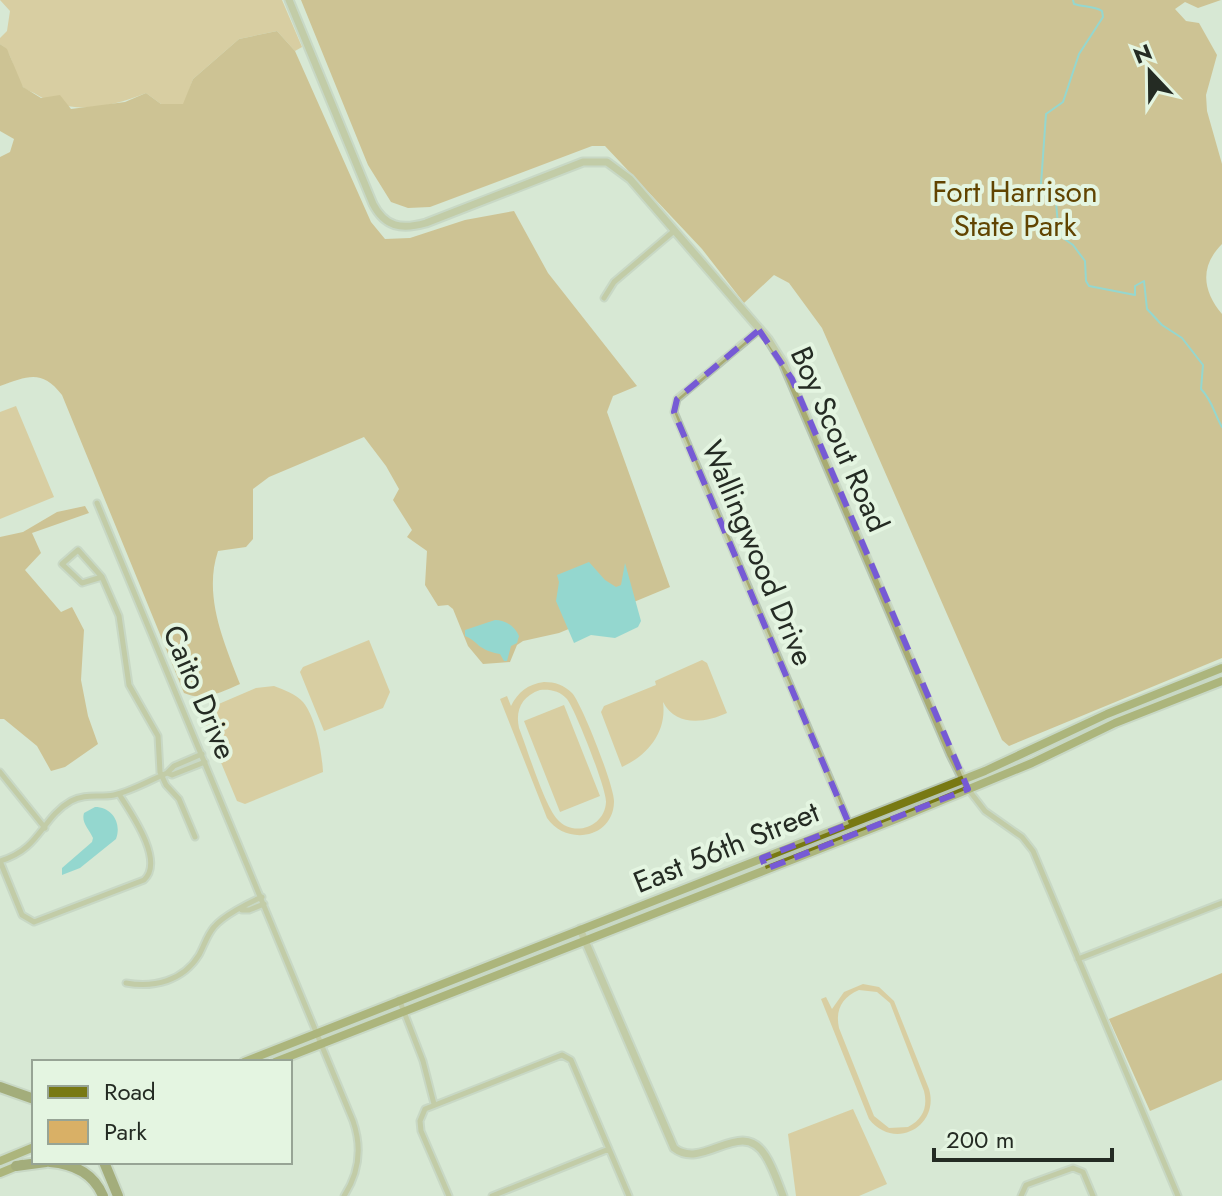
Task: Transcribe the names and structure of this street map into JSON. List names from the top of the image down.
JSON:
{
  "streets": {
    "main road": ["East 56th Street"],
    "street": ["Boy Scout Road", "Wallingwood Drive", "Caito Drive"]
  },
  "crossings": [
    ["Boy Scout Road", "Wallingwood Drive"],
    ["Boy Scout Road", "East 56th Street"],
    ["Wallingwood Drive", "East 56th Street"],
    ["Caito Drive", "East 56th Street"]
  ],
  "parks": ["Fort Harrison State Park"],
  "legend": ["Road", "Park"],
  "scale_bar": "200 m",
  "north": "top"
}
